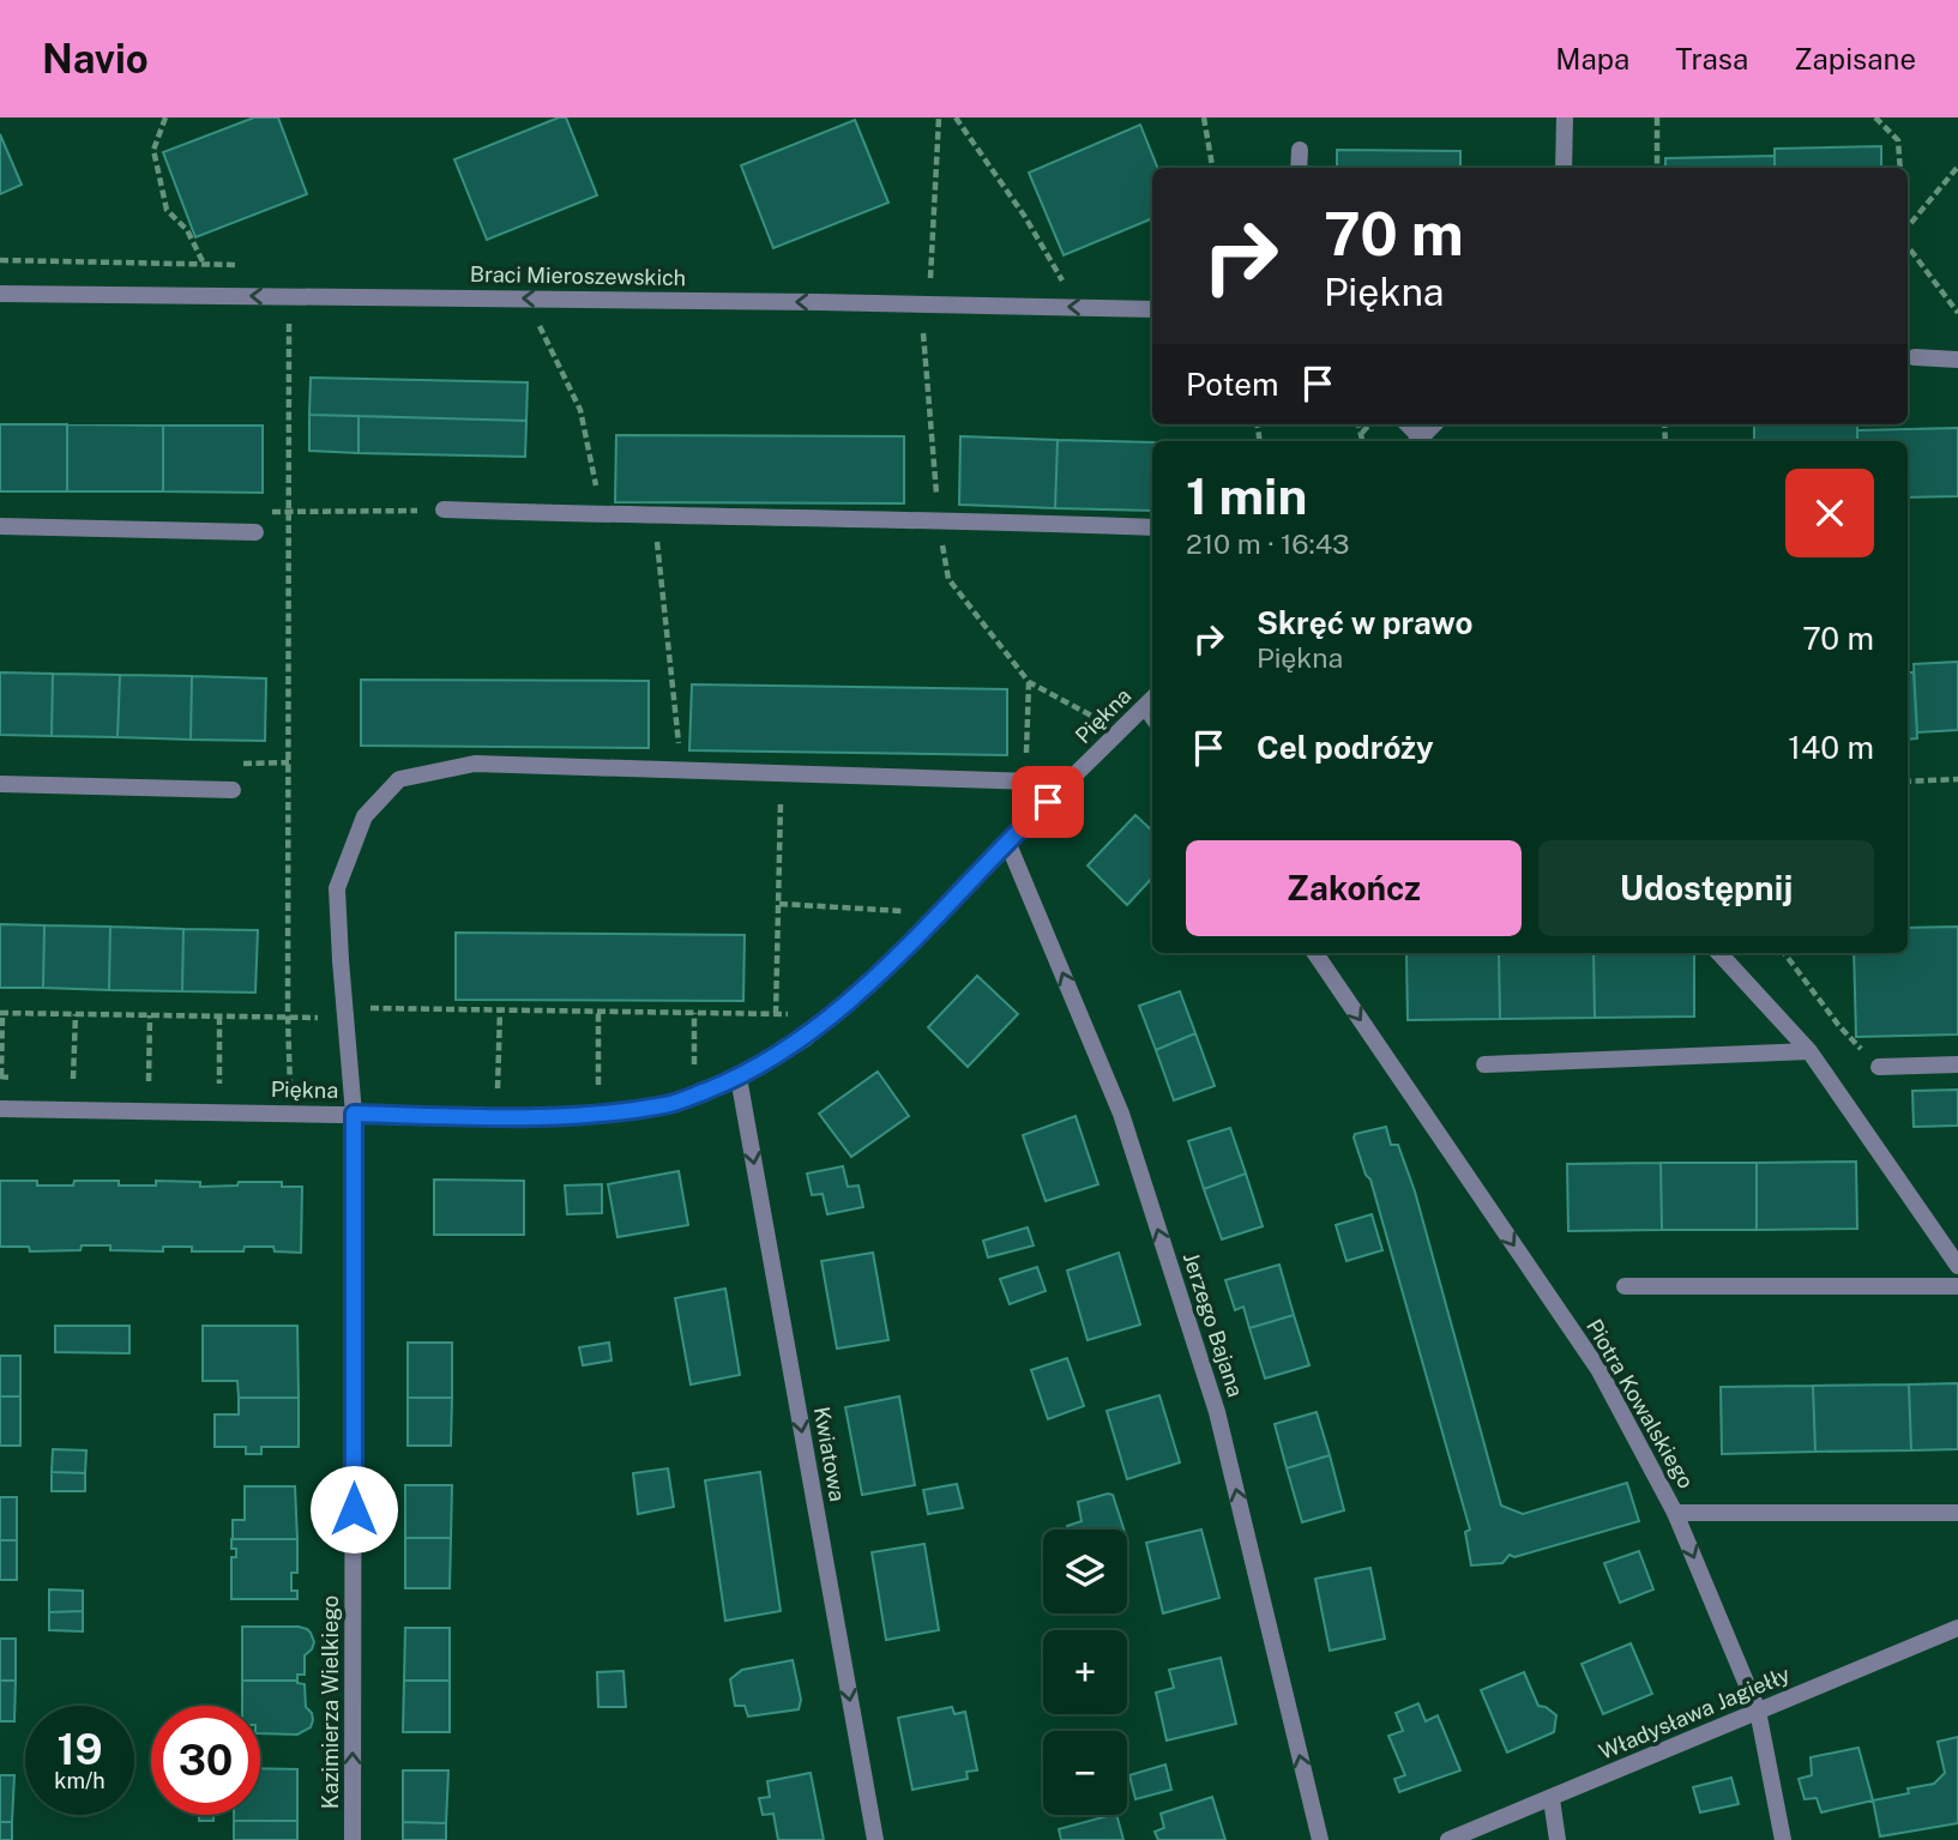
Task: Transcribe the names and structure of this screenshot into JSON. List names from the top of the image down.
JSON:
{
  "streets": {
    "street": [
      "Braci Mieroszewskich",
      "Piękna",
      "Jerzego Bajana",
      "Piotra Kowalskiego",
      "Kwiatowa",
      "Kazimierza Wielkiego",
      "Władysława Jagiełły"
    ]
  },
  "crossings": [
    ["Piękna", "Jerzego Bajana"],
    ["Piękna", "Kwiatowa"],
    ["Piękna", "Kazimierza Wielkiego"],
    ["Piotra Kowalskiego", "Władysława Jagiełły"]
  ],
  "one_way": [
    "Braci Mieroszewskich",
    "Jerzego Bajana",
    "Piotra Kowalskiego",
    "Kwiatowa",
    "Kazimierza Wielkiego"
  ],
  "page": {
    "header": "Navio",
    "nav": ["Mapa", "Trasa", "Zapisane"],
    "turn": ["70 m", "Piękna"],
    "then": "Potem",
    "heading": ["1 min", "210 m · 16:43"],
    "list": [
      {
        "name": "Skręć w prawo",
        "note": "Piękna",
        "value": "70 m"
      },
      {
        "name": "Cel podróży",
        "value": "140 m"
      }
    ],
    "buttons": ["Zakończ", "Udostępnij"],
    "map_buttons": ["+", "−"],
    "speed": "19 km/h",
    "limit": "30"
  }
}
